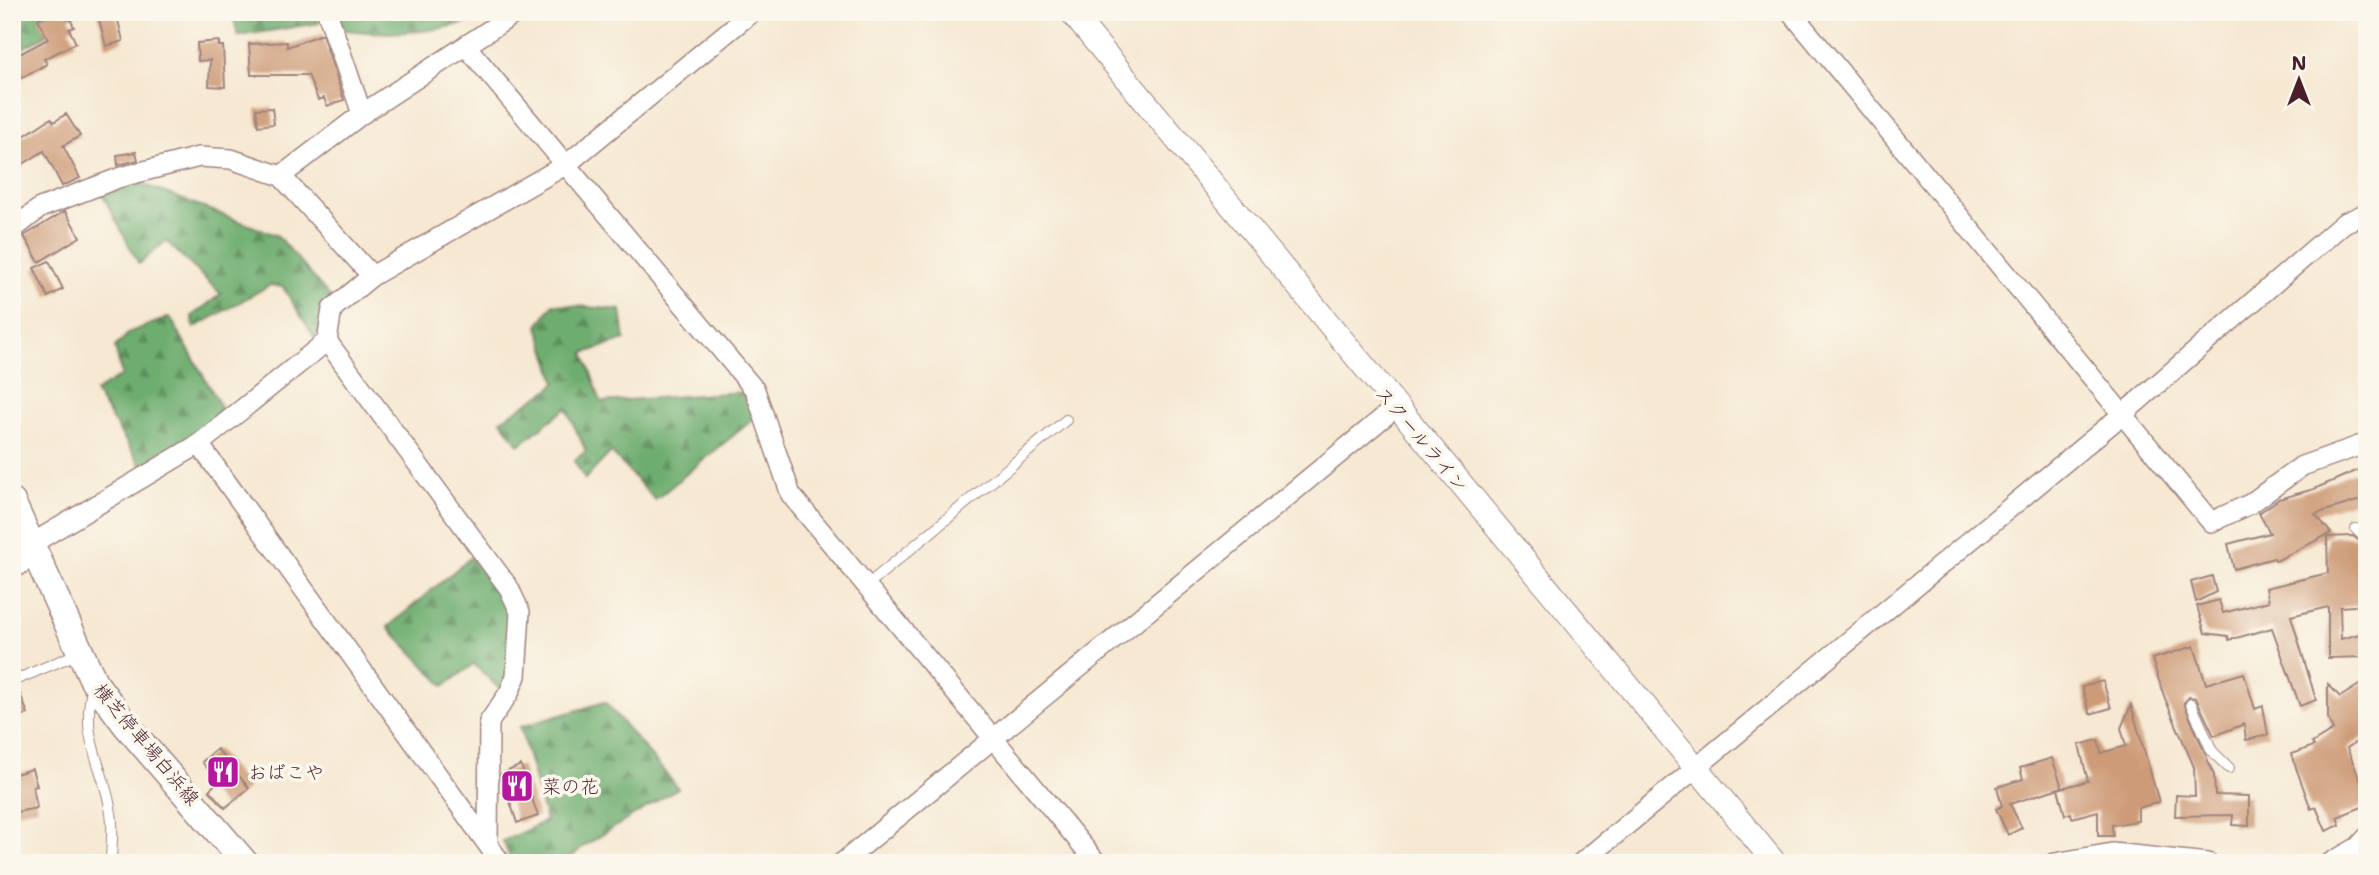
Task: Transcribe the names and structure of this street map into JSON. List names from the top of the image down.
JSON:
{
  "streets": {
    "main road": ["横芝停車場白浜線"],
    "street": ["スクールライン"]
  },
  "places": {
    "restaurant": ["おばこや", "菜の花"]
  },
  "north": "top"
}
